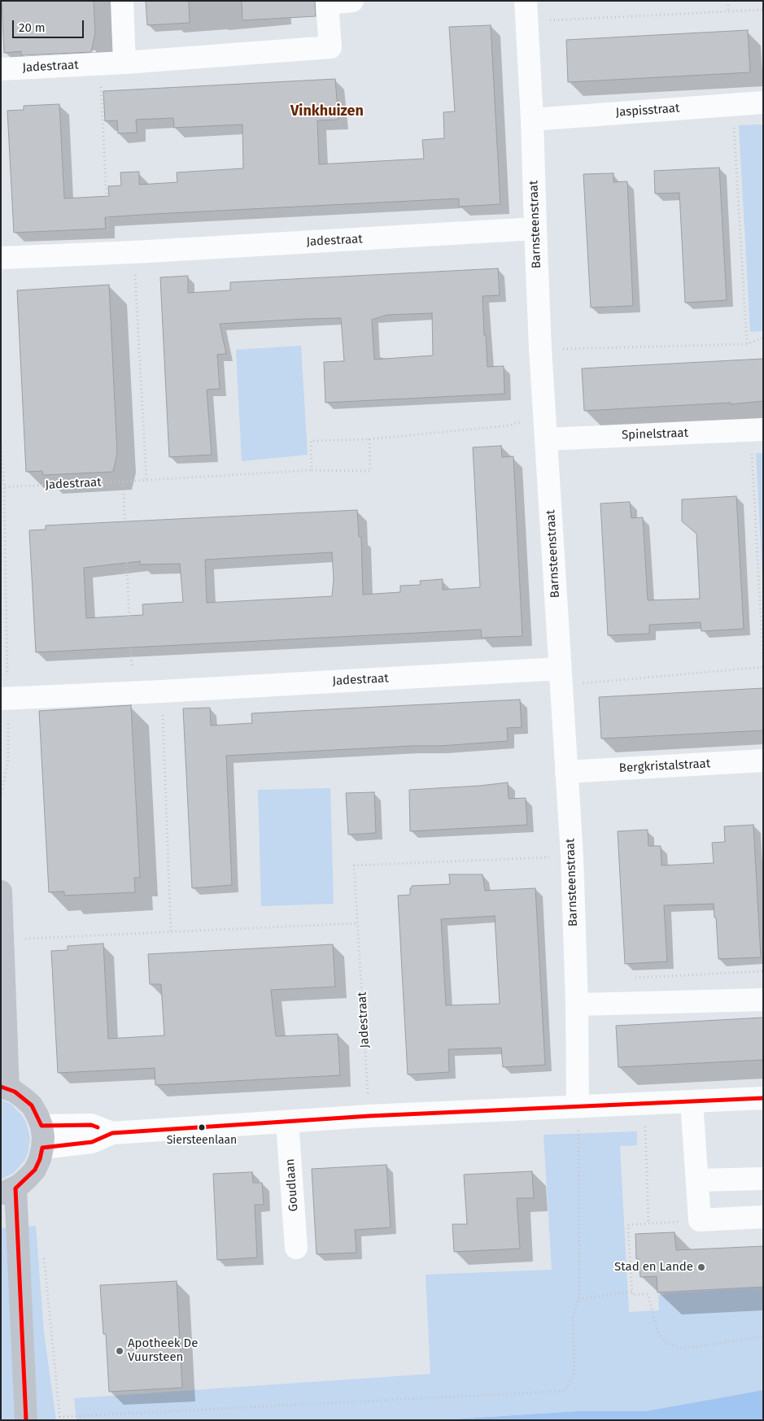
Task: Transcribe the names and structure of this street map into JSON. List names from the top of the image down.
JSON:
{
  "streets": {
    "street": [
      "Jadestraat",
      "Jaspisstraat",
      "Barnsteenstraat",
      "Spinelstraat",
      "Bergkristalstraat",
      "Goudlaan"
    ]
  },
  "crossings": [
    ["Jadestraat", "Barnsteenstraat"],
    ["Jaspisstraat", "Barnsteenstraat"],
    ["Barnsteenstraat", "Spinelstraat"],
    ["Barnsteenstraat", "Bergkristalstraat"]
  ],
  "districts": ["Vinkhuizen"],
  "places": ["Siersteenlaan", "Stad en Lande", "Apotheek De Vuursteen"],
  "scale_bar": "20 m"
}
